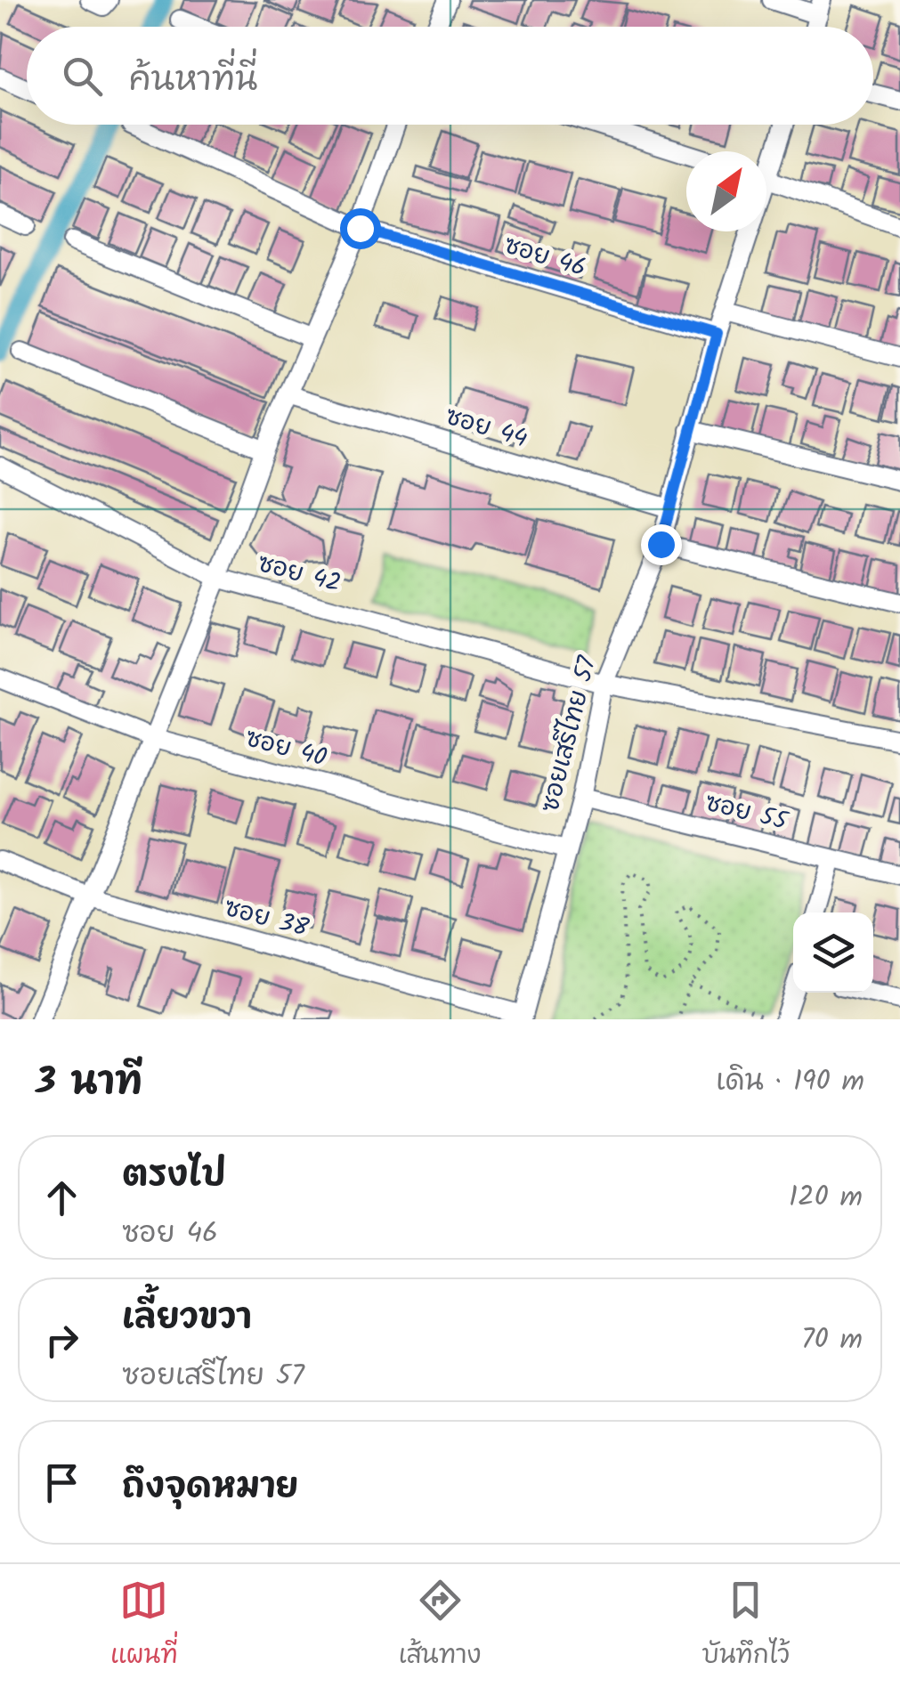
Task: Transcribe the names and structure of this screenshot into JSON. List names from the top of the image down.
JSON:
{
  "streets": {
    "street": [
      "ซอย 46",
      "ซอย 44",
      "ซอย 42",
      "ซอยเสรีไทย 57",
      "ซอย 40",
      "ซอย 55",
      "ซอย 38"
    ]
  },
  "crossings": [
    ["ซอย 46", "ซอยเสรีไทย 57"],
    ["ซอย 44", "ซอยเสรีไทย 57"],
    ["ซอย 42", "ซอยเสรีไทย 57"],
    ["ซอยเสรีไทย 57", "ซอย 40"],
    ["ซอยเสรีไทย 57", "ซอย 55"],
    ["ซอยเสรีไทย 57", "ซอย 38"]
  ],
  "north": "top right",
  "page": {
    "search": "ค้นหาที่นี่",
    "heading": ["3 นาที", "เดิน · 190 m"],
    "list": [
      ["ตรงไป", "ซอย 46", "120 m"],
      ["เลี้ยวขวา", "ซอยเสรีไทย 57", "70 m"],
      "ถึงจุดหมาย"
    ],
    "nav": ["แผนที่", "เส้นทาง", "บันทึกไว้"]
  }
}
